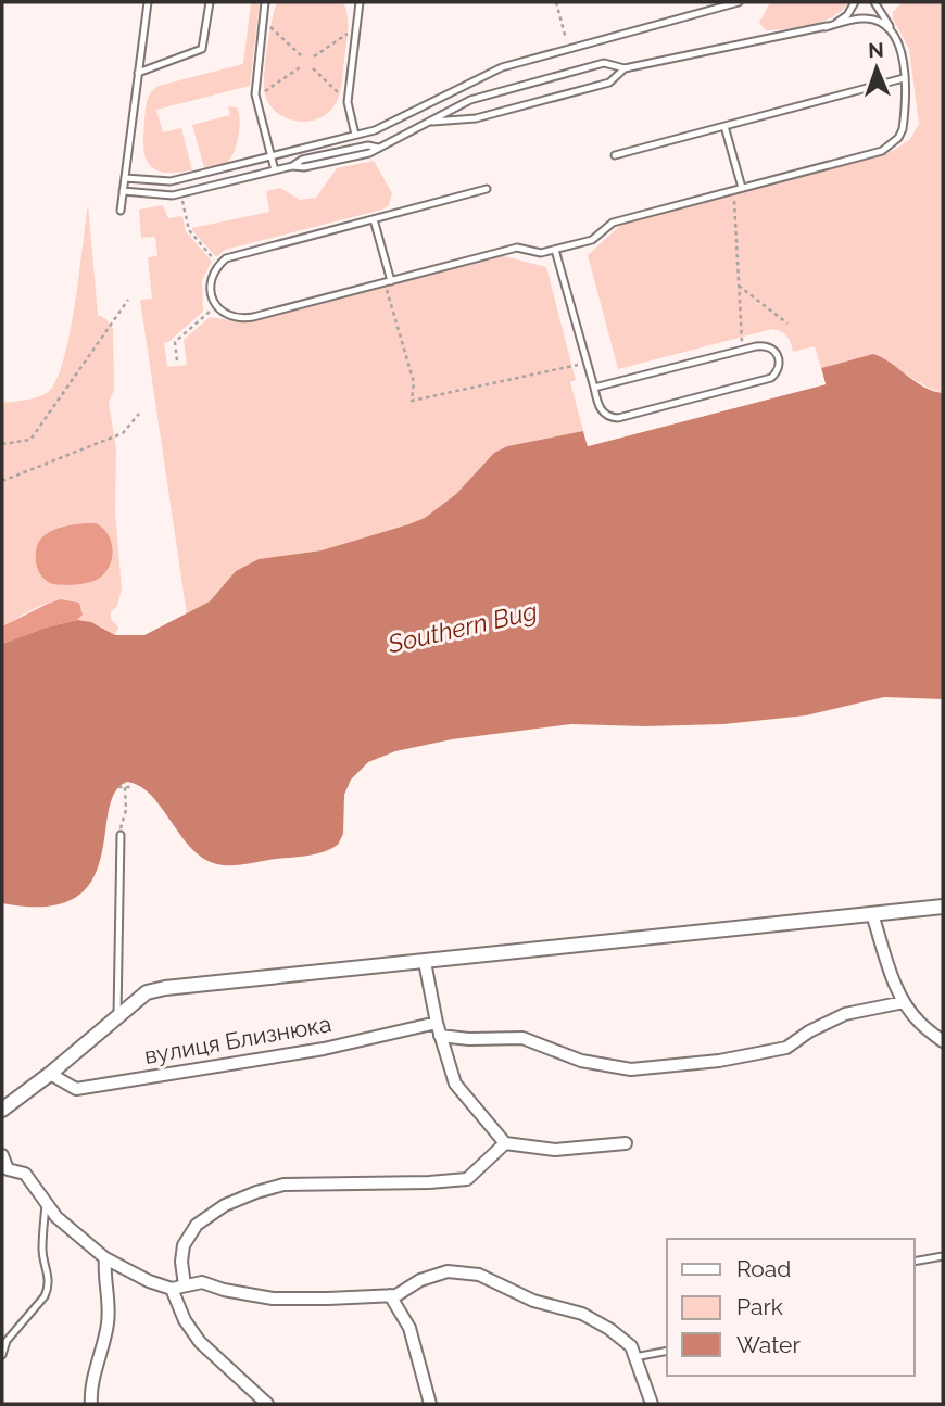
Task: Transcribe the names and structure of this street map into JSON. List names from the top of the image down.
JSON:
{
  "streets": {
    "street": ["вулиця Близнюка"]
  },
  "water": ["Southern Bug"],
  "legend": ["Road", "Park", "Water"],
  "north": "top"
}
